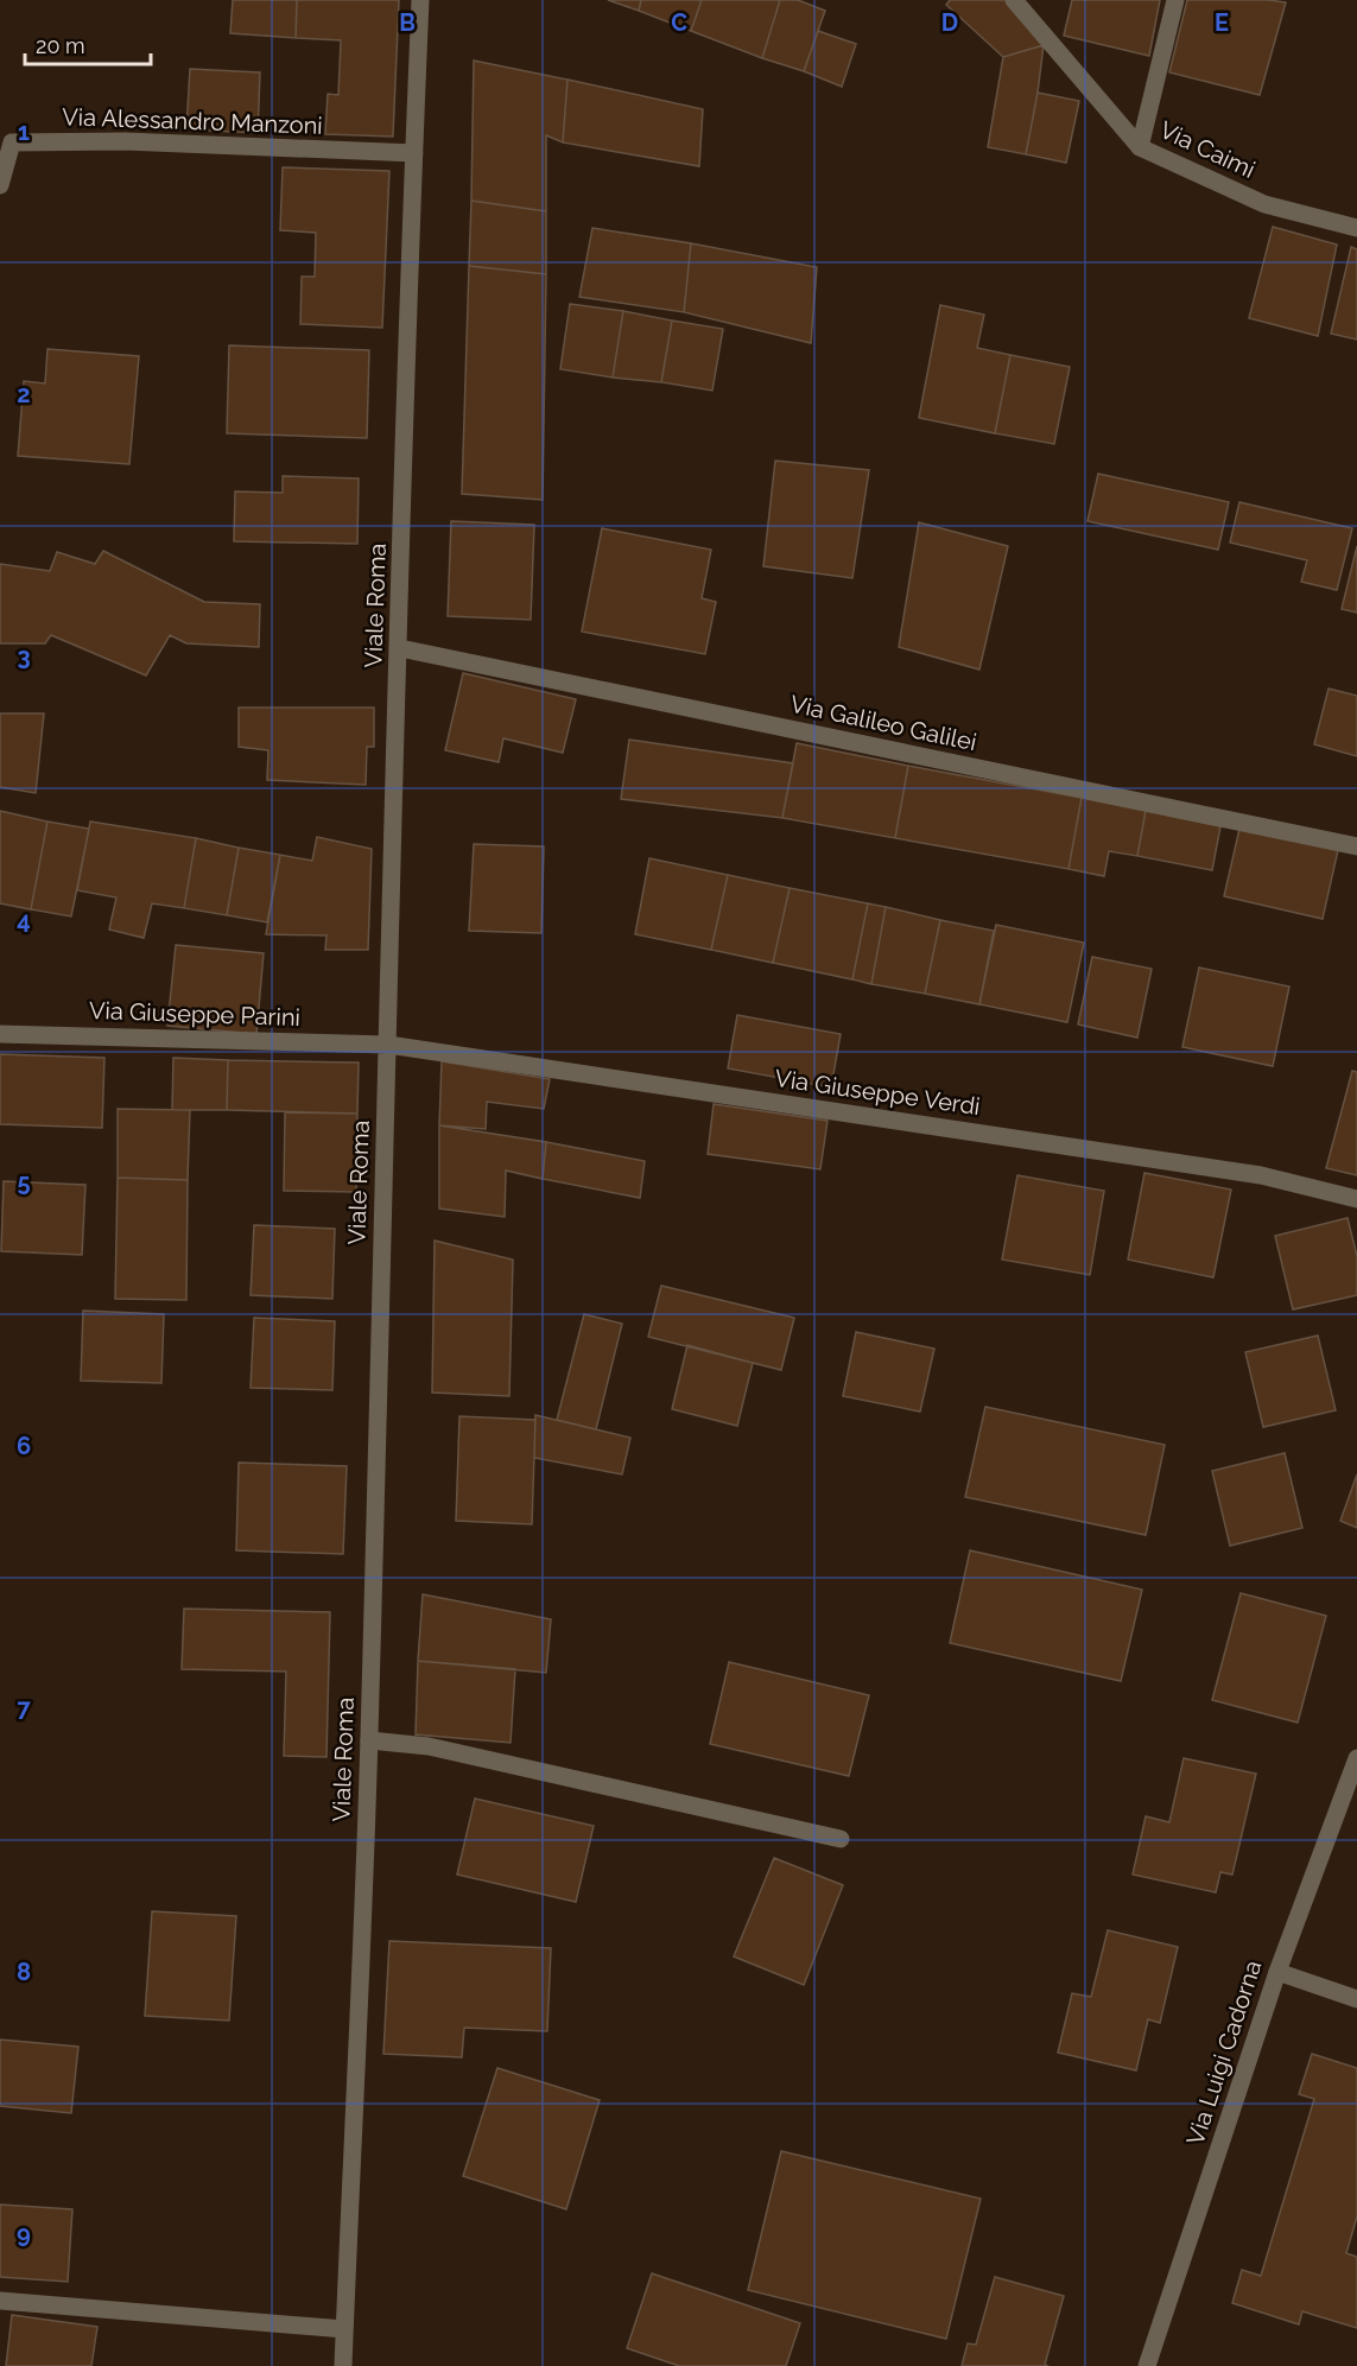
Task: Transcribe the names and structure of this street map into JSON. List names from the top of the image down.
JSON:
{
  "streets": {
    "street": [
      "Via Alessandro Manzoni",
      "Via Caimi",
      "Viale Roma",
      "Via Galileo Galilei",
      "Via Giuseppe Parini",
      "Via Giuseppe Verdi",
      "Via Luigi Cadorna"
    ]
  },
  "crossings": [
    ["Via Alessandro Manzoni", "Viale Roma"],
    ["Viale Roma", "Via Galileo Galilei"],
    ["Viale Roma", "Via Giuseppe Parini"],
    ["Viale Roma", "Via Giuseppe Verdi"],
    ["Via Giuseppe Parini", "Via Giuseppe Verdi"]
  ],
  "scale_bar": "20 m",
  "grid": {
    "columns": [
      "B",
      "C",
      "D",
      "E"
    ],
    "rows": [
      "1",
      "2",
      "3",
      "4",
      "5",
      "6",
      "7",
      "8",
      "9"
    ]
  }
}
